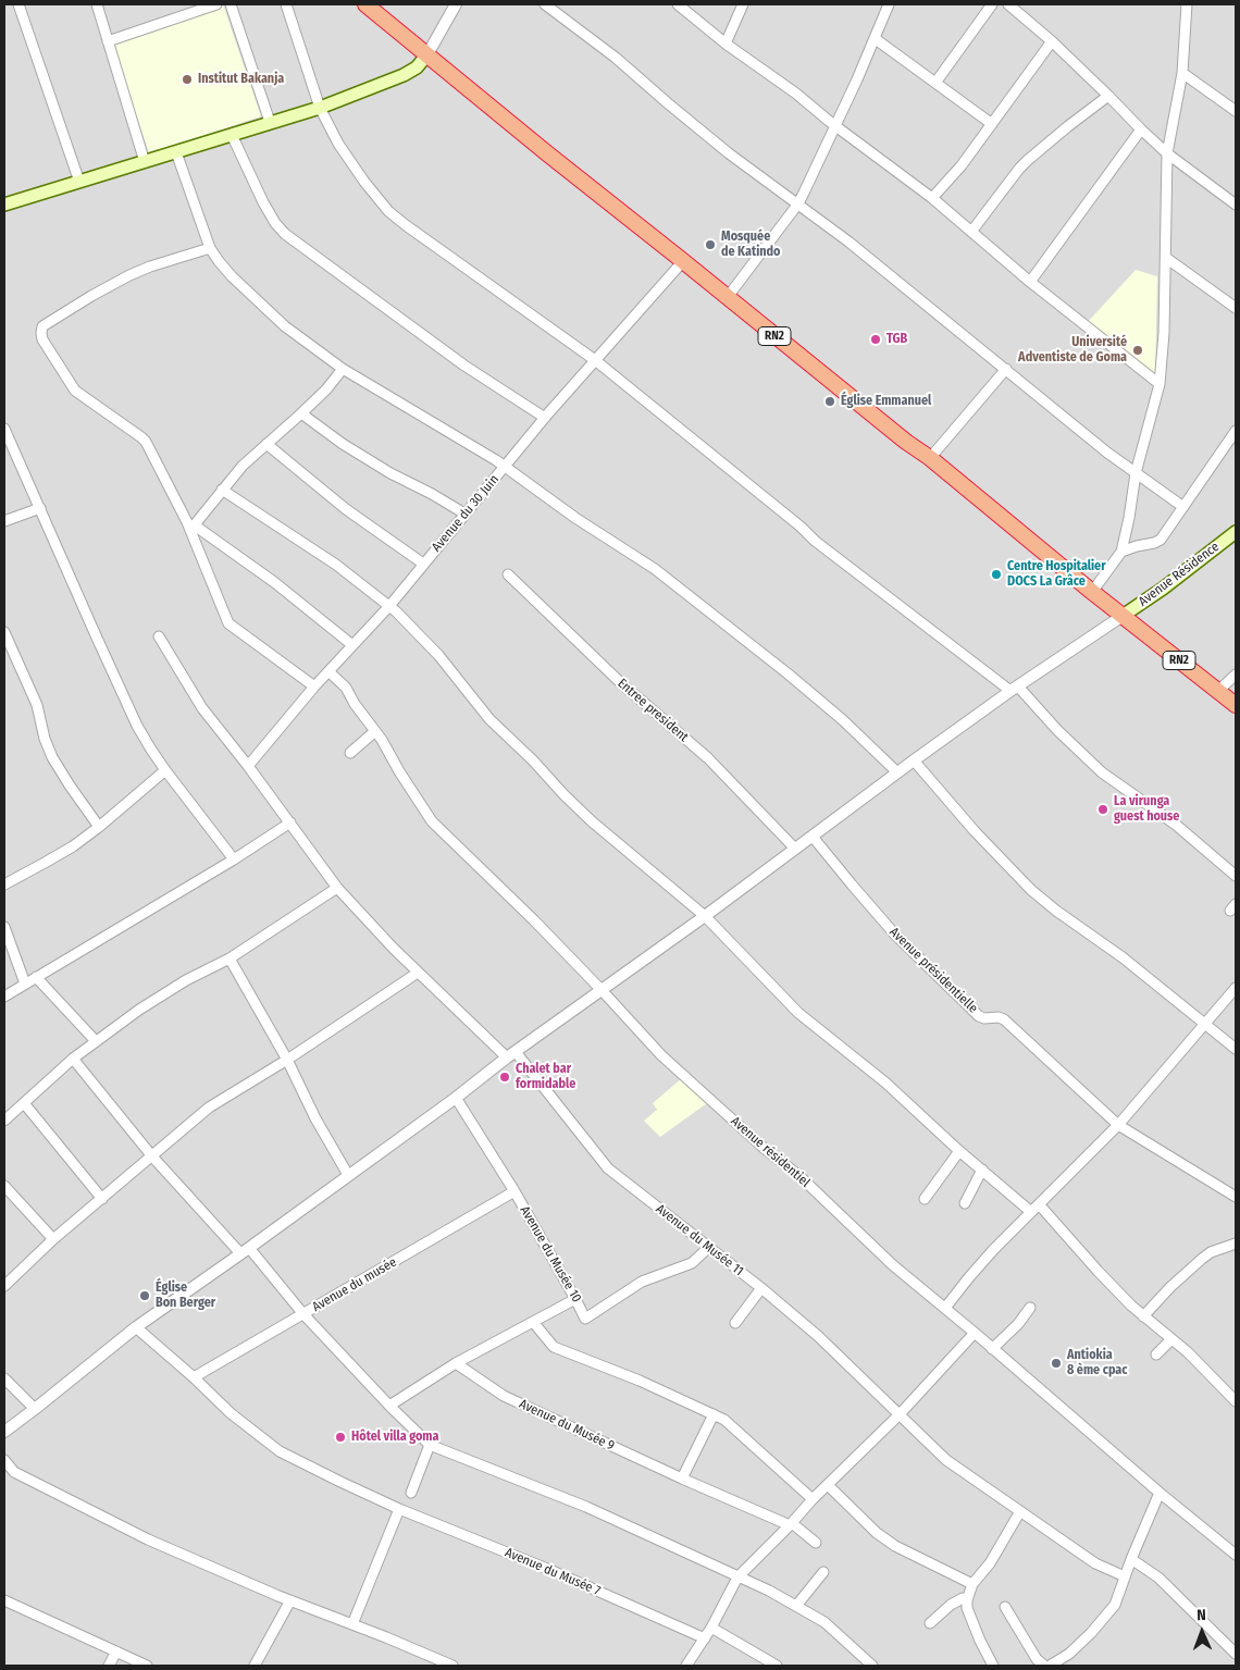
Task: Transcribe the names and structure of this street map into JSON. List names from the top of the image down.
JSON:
{
  "streets": {
    "highway": ["RN2"],
    "main road": ["Avenue Résidence"],
    "street": [
      "Avenue du 30 Juin",
      "Entree president",
      "Avenue présidentielle",
      "Avenue résidentiel",
      "Avenue du Musée 11",
      "Avenue du Musée 10",
      "Avenue du musée",
      "Avenue du Musée 9",
      "Avenue du Musée 7"
    ]
  },
  "crossings": [
    ["RN2", "Avenue du 30 Juin"],
    ["RN2", "Avenue Résidence"],
    ["Avenue du 30 Juin", "Avenue résidentiel"],
    ["Avenue du 30 Juin", "Avenue du Musée 11"],
    ["Avenue du Musée 11", "Avenue du Musée 10"],
    ["Avenue du Musée 10", "Avenue du musée"],
    ["Avenue du musée", "Avenue du Musée 7"]
  ],
  "places": [
    "Institut Bakanja",
    "Mosquée de Katindo",
    "TGB",
    "Université Adventiste de Goma",
    "Église Emmanuel",
    "Centre Hospitalier DOCS La Grâce",
    "La virunga guest house",
    "Chalet bar formidable",
    "Église Bon Berger",
    "Antiokia 8 ème cpac",
    "Hôtel villa goma"
  ],
  "north": "top"
}
